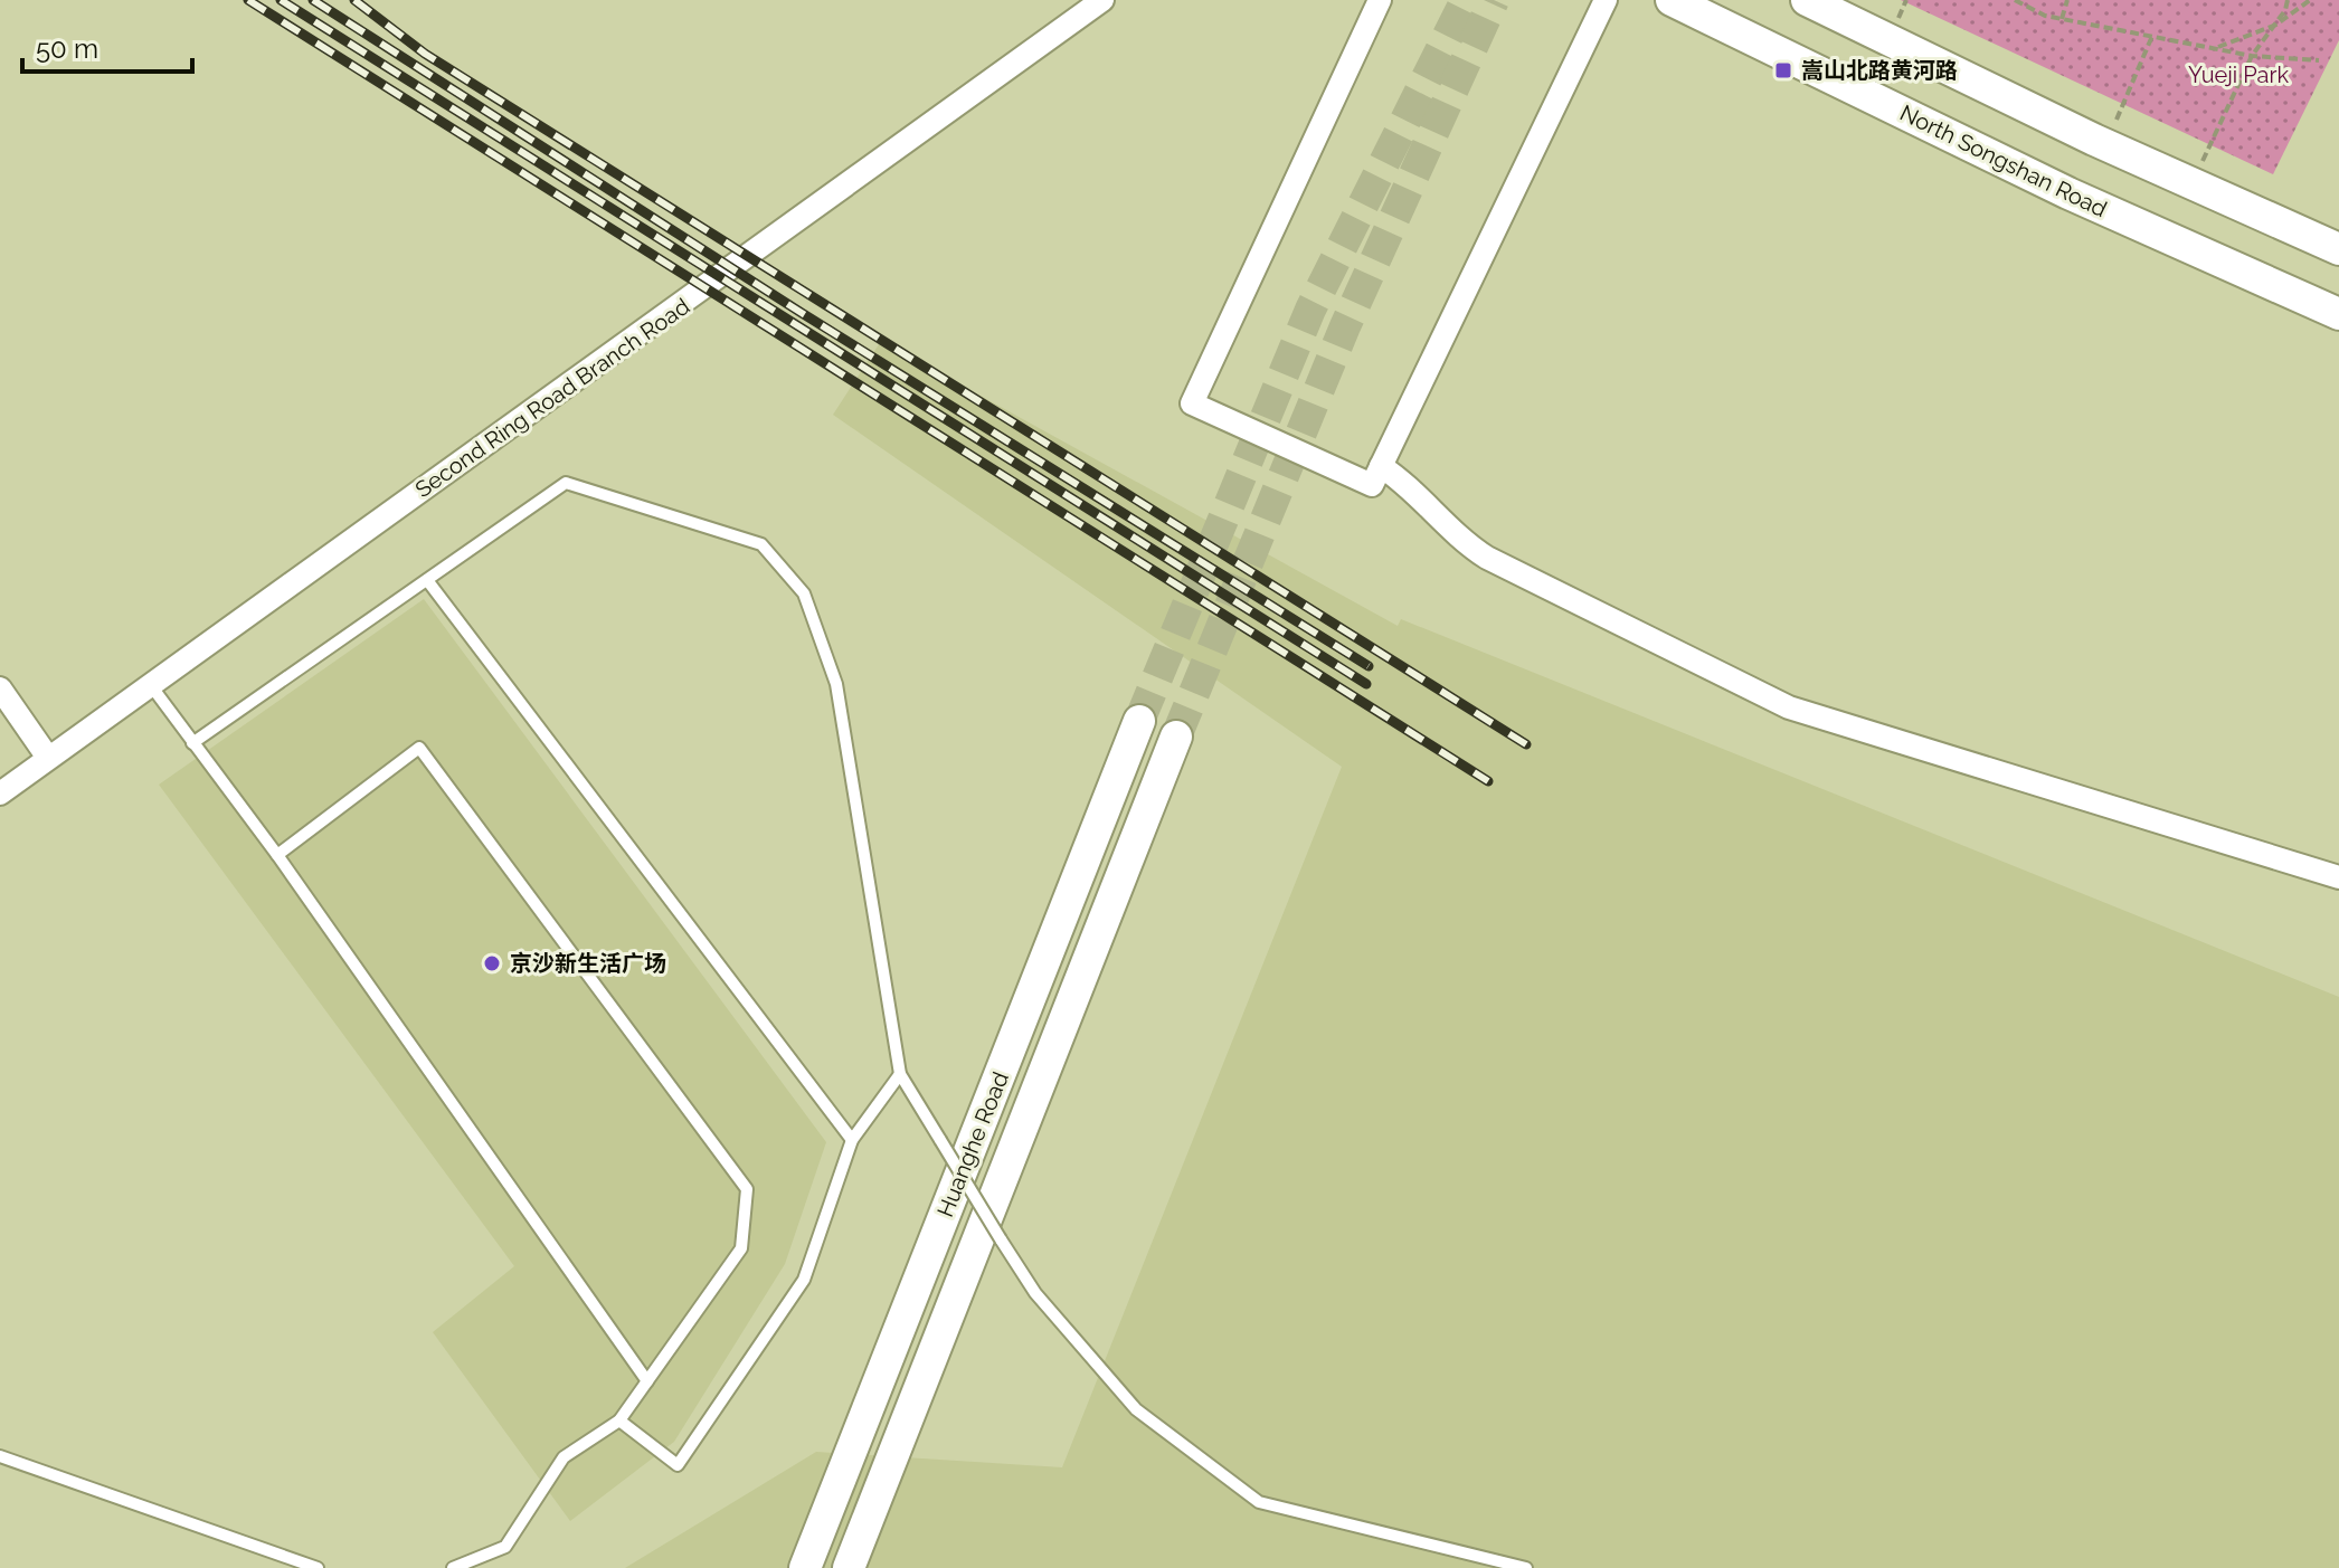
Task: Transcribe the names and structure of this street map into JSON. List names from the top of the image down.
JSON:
{
  "streets": {
    "main road": ["North Songshan Road", "Huanghe Road"],
    "street": ["Second Ring Road Branch Road"]
  },
  "parks": ["Yueji Park"],
  "places": {
    "transit": ["嵩山北路黄河路"],
    "other": ["京沙新生活广场"]
  },
  "scale_bar": "50 m"
}
